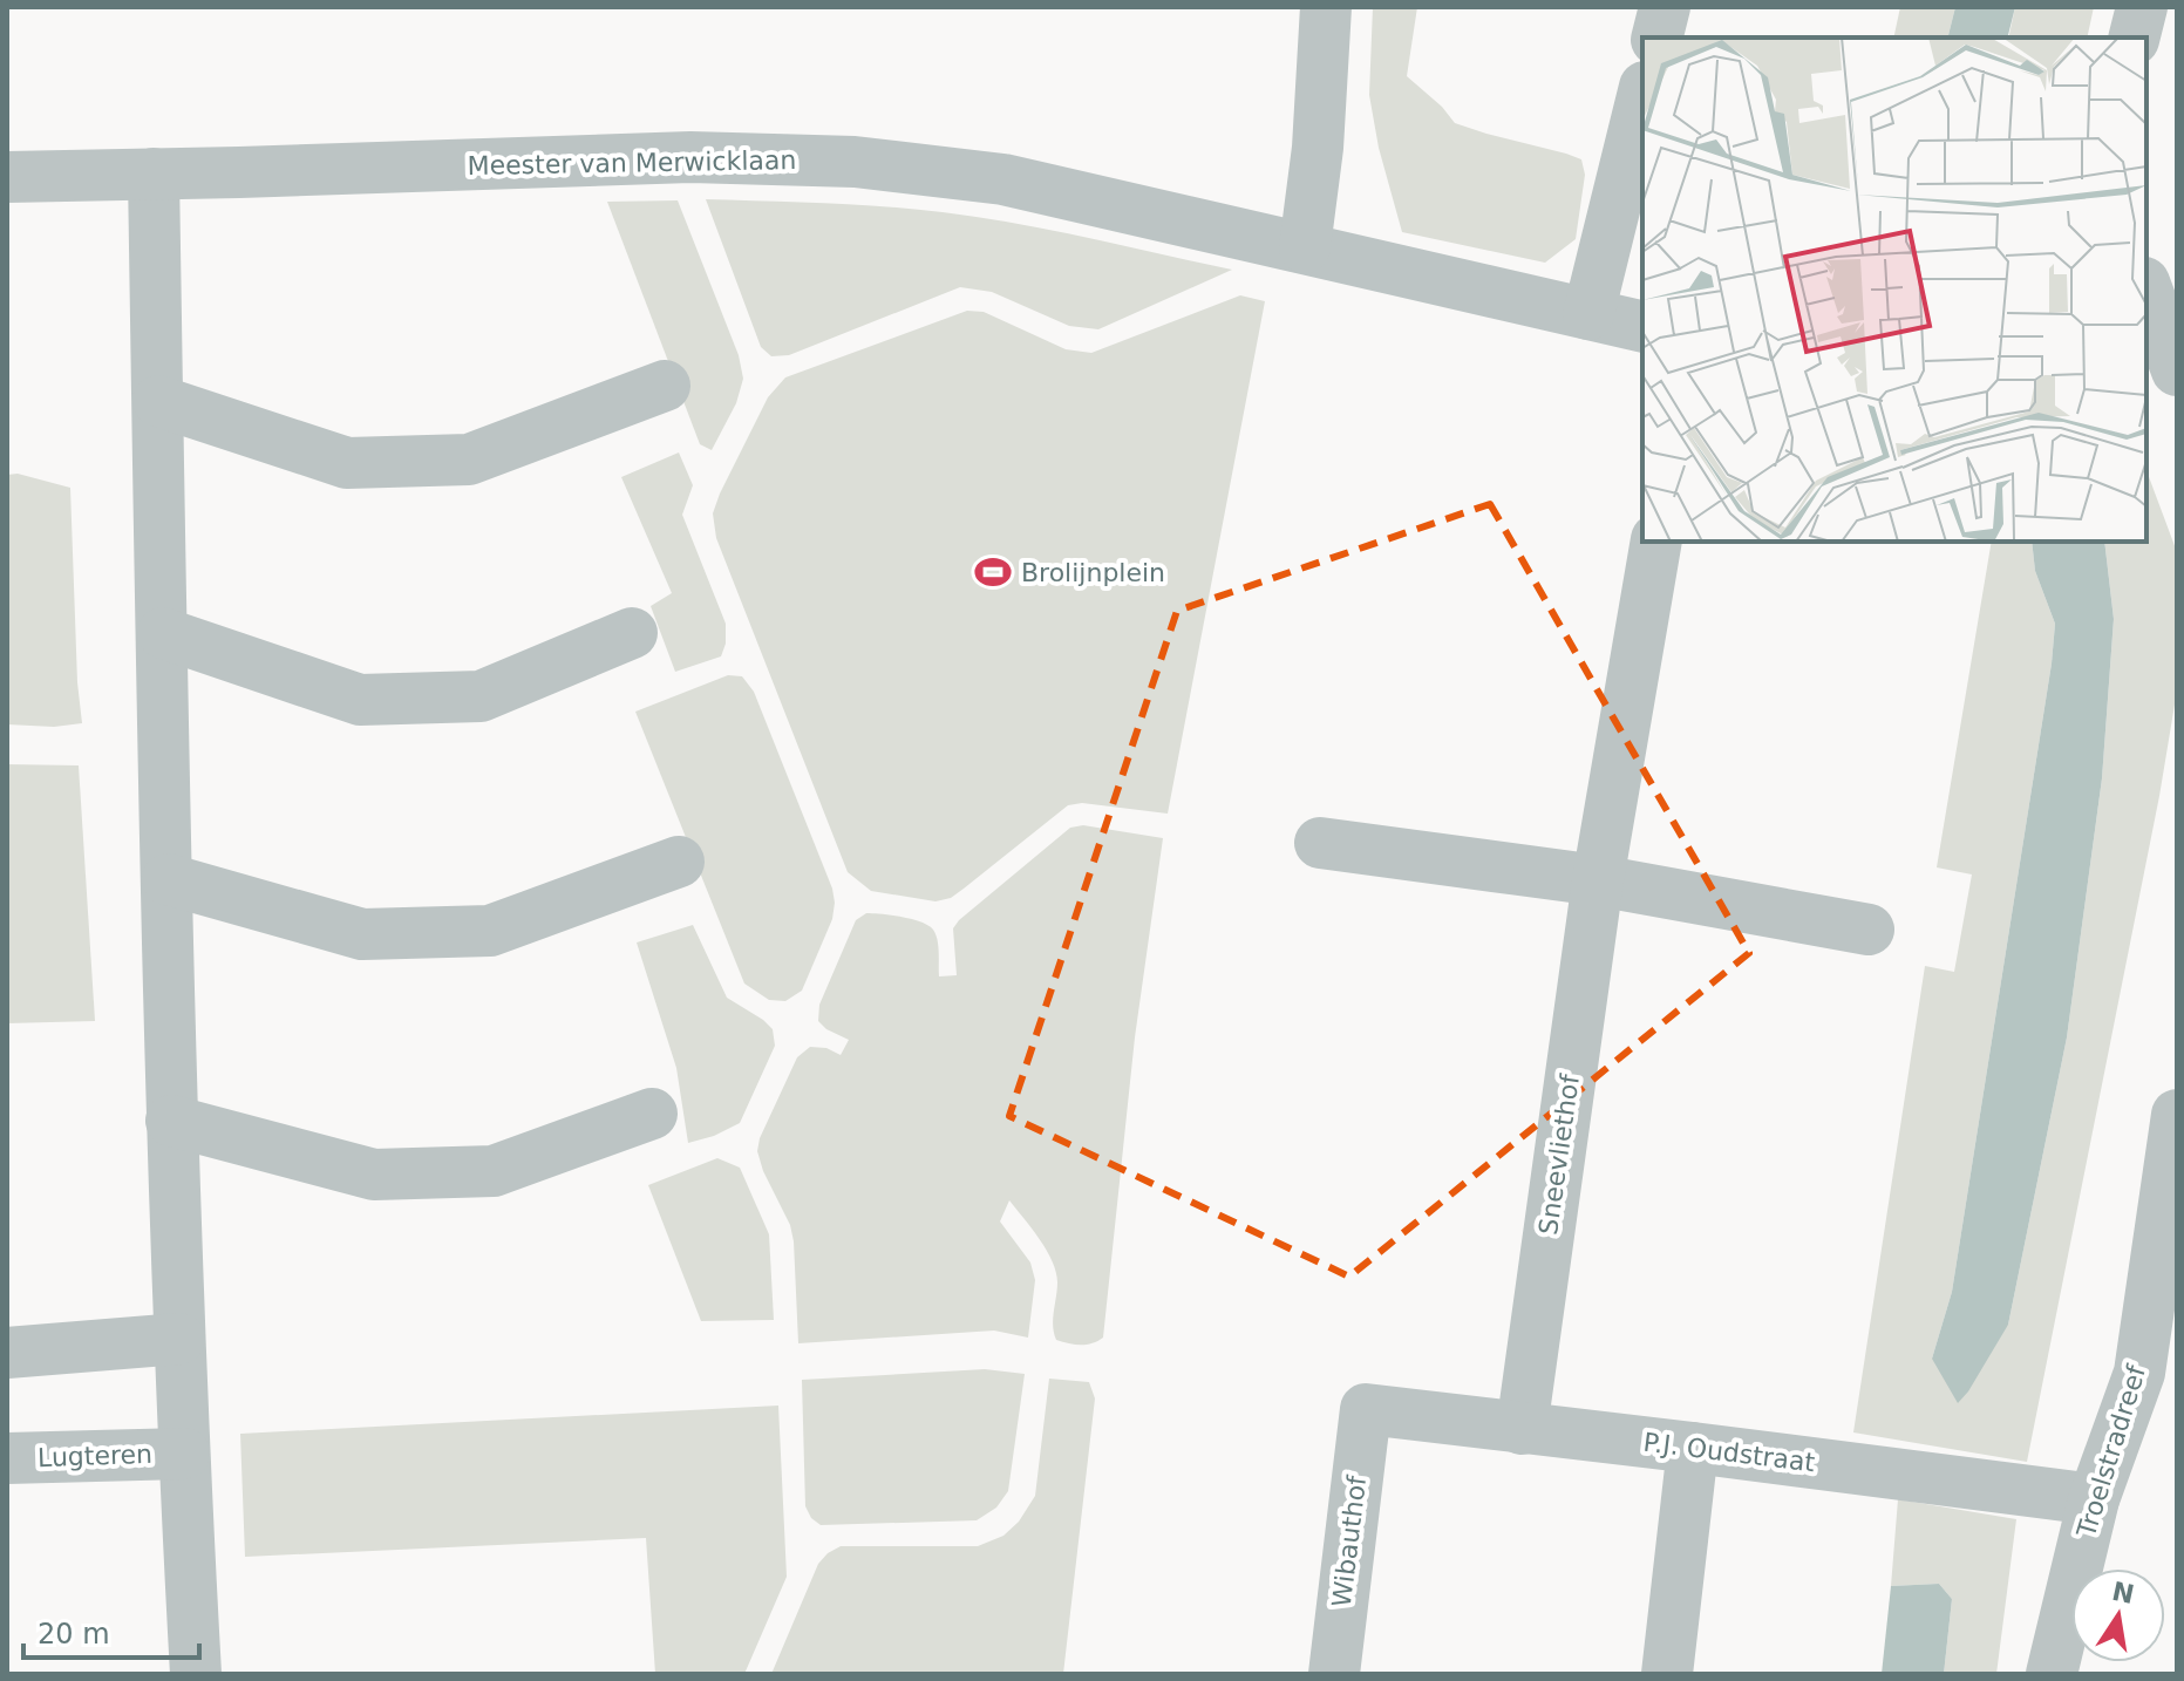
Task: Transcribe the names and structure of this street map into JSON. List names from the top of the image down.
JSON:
{
  "streets": {
    "street": [
      "Meester van Merwicklaan",
      "Sneevliethof",
      "Troelstradreef",
      "P.J. Oudstraat",
      "Lugteren",
      "Wibauthof"
    ]
  },
  "crossings": [
    ["Sneevliethof", "P.J. Oudstraat"],
    ["Troelstradreef", "P.J. Oudstraat"],
    ["P.J. Oudstraat", "Wibauthof"]
  ],
  "places": {
    "sports": ["Brolijnplein"]
  },
  "scale_bar": "20 m",
  "north": "top"
}
